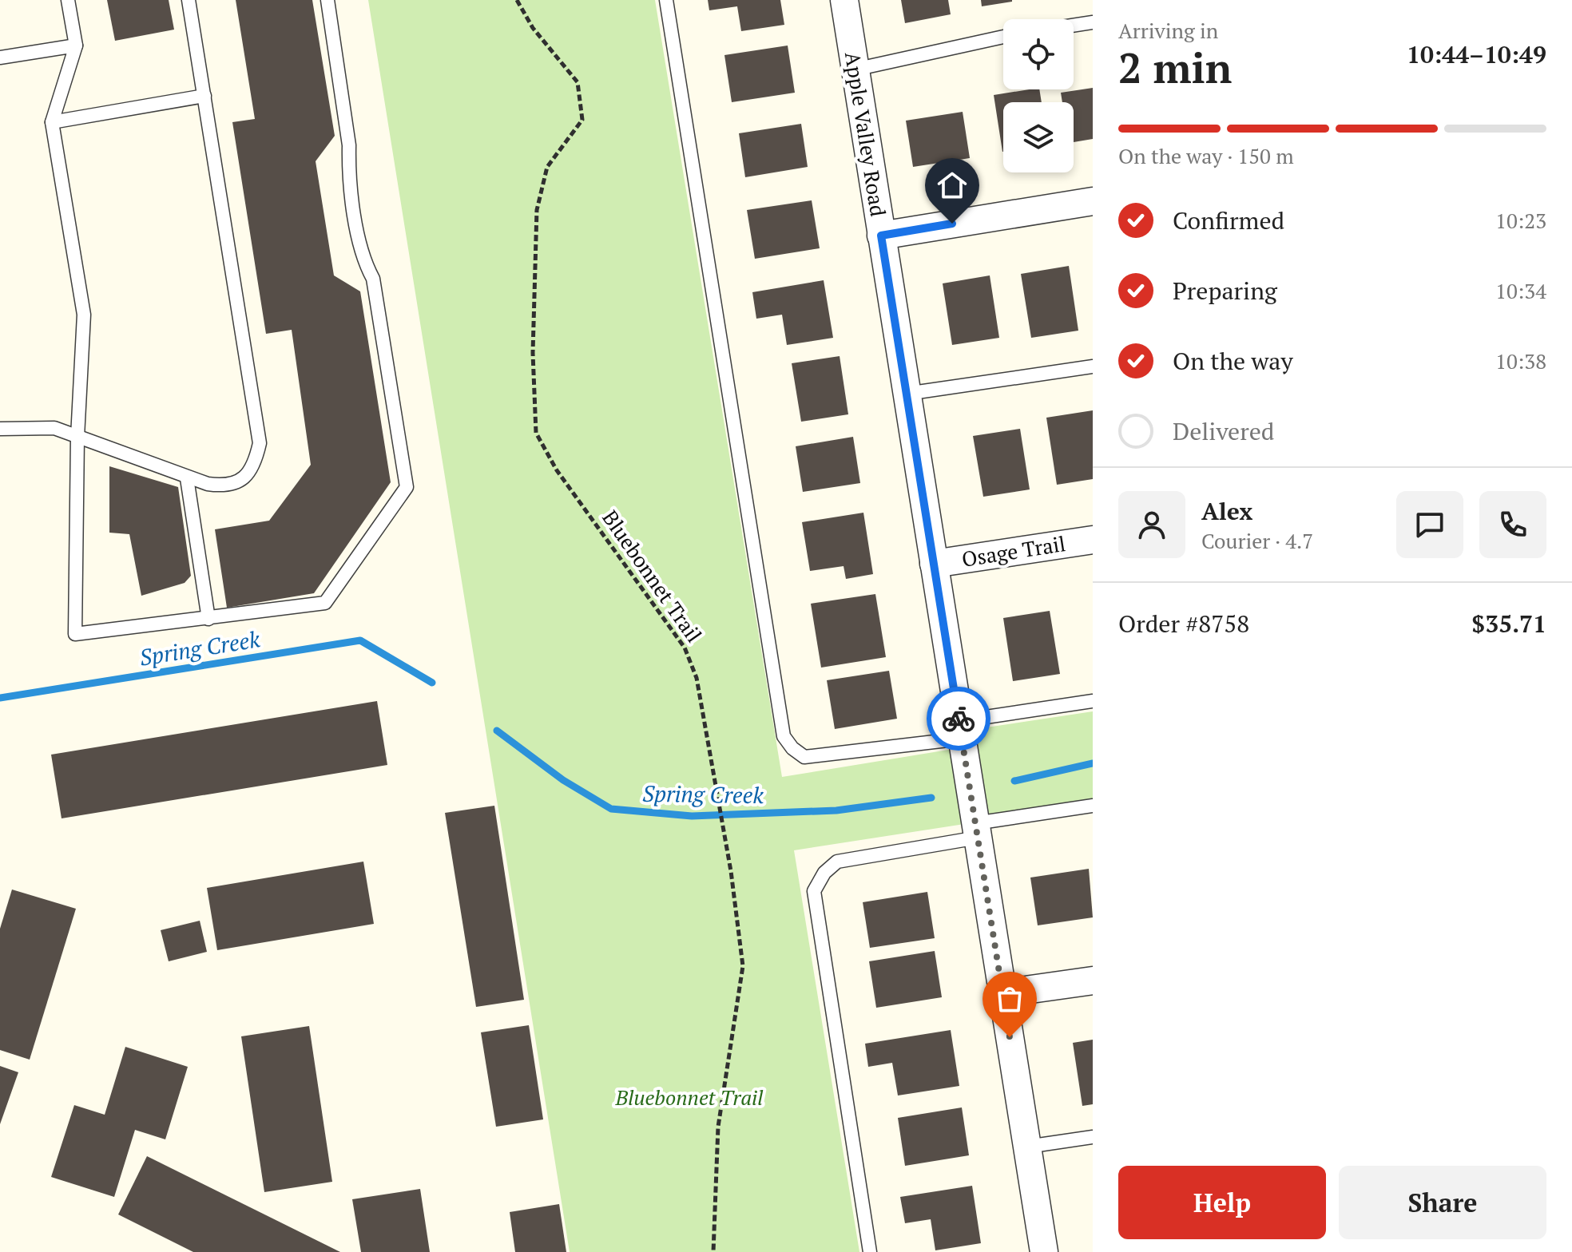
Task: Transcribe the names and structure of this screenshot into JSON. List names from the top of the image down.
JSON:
{
  "streets": {
    "street": ["Apple Valley Road", "Osage Trail"],
    "path": ["Bluebonnet Trail"]
  },
  "crossings": [
    ["Apple Valley Road", "Osage Trail"]
  ],
  "water": ["Spring Creek"],
  "parks": ["Bluebonnet Trail"],
  "page": {
    "heading": ["2 min", "Arriving in", "10:44–10:49"],
    "panel": [
      "Alex",
      "Courier · 4.7",
      "Order #8758",
      "$35.71"
    ],
    "bar": "On the way · 150 m",
    "list": [
      ["Confirmed", "10:23"],
      ["Preparing", "10:34"],
      ["On the way", "10:38"],
      "Delivered"
    ],
    "buttons": ["Help", "Share"]
  }
}
